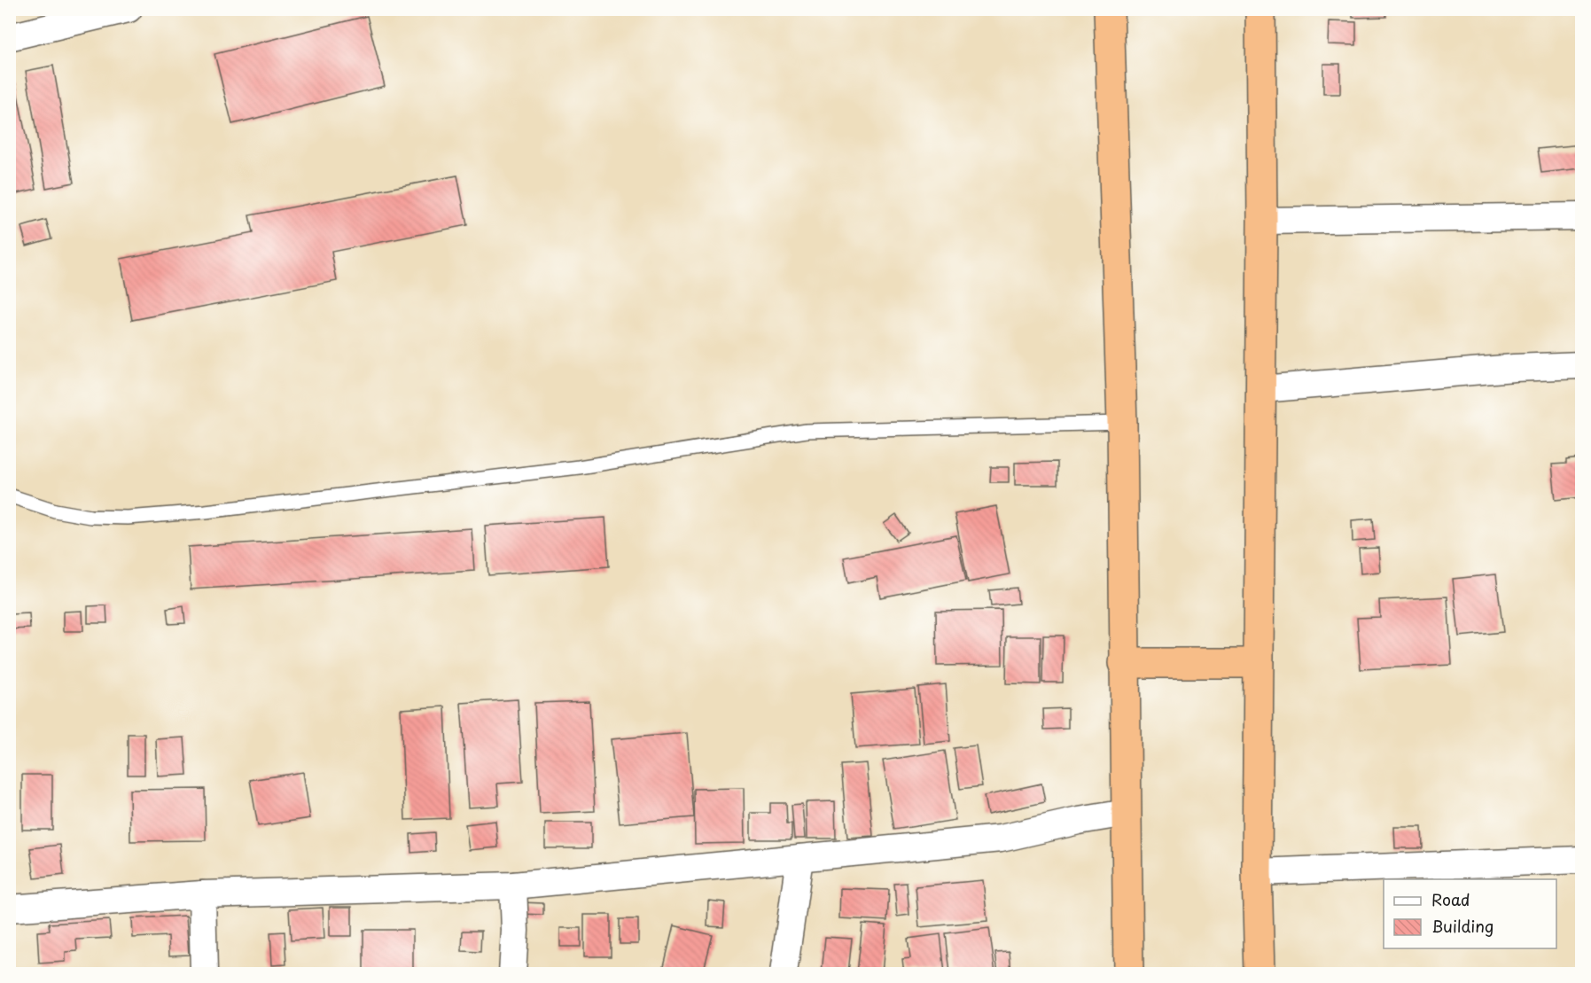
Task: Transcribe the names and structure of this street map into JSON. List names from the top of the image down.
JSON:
{
  "legend": ["Road", "Building"]
}
